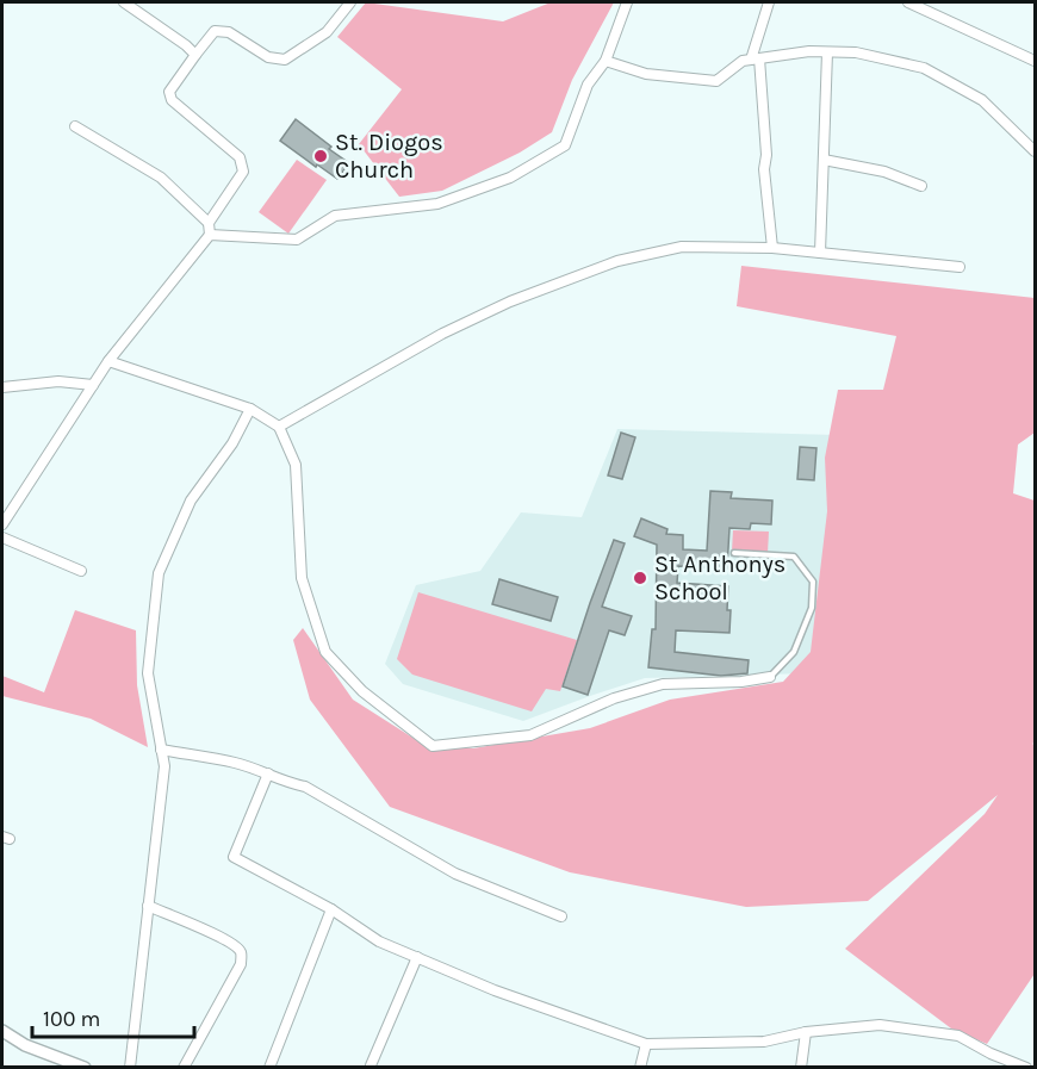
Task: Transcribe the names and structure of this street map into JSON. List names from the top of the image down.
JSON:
{
  "places": ["St. Diogos Church", "St Anthonys School"],
  "scale_bar": "100 m"
}
